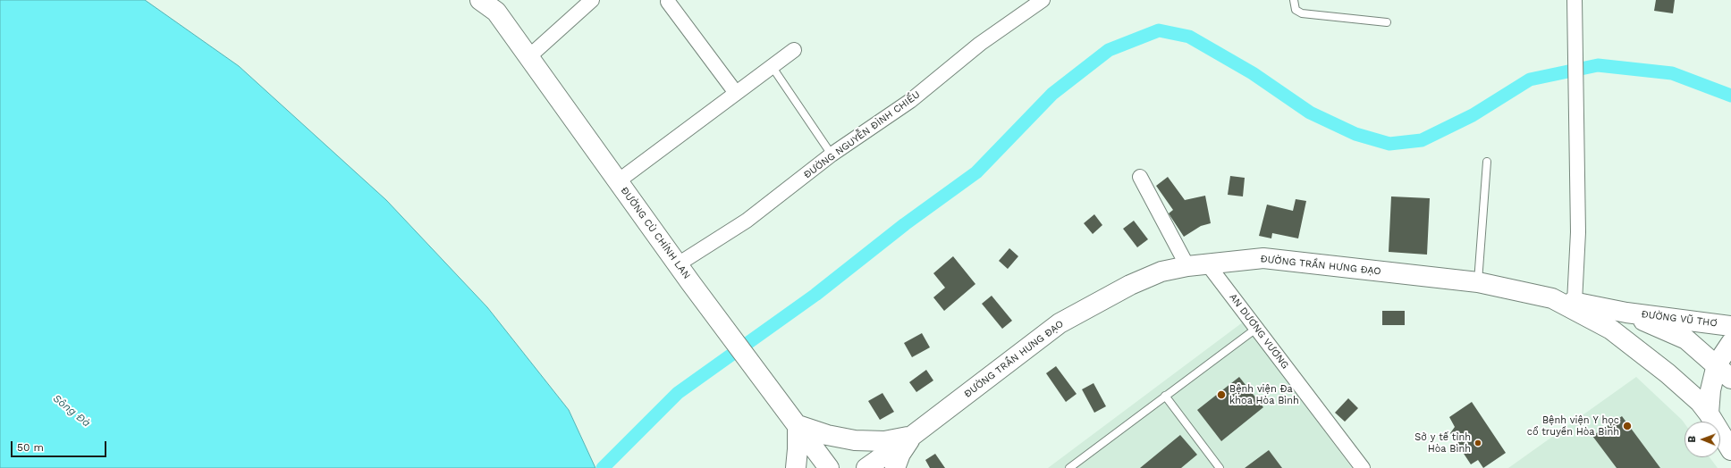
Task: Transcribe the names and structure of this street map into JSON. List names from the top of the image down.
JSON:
{
  "streets": {
    "main road": ["ĐƯỜNG CÙ CHÍNH LAN", "ĐƯỜNG TRẦN HƯNG ĐẠO", "ĐƯỜNG VŨ THƠ"],
    "street": ["ĐƯỜNG NGUYỄN ĐÌNH CHIỂU", "AN DƯƠNG VƯƠNG"]
  },
  "crossings": [
    ["ĐƯỜNG NGUYỄN ĐÌNH CHIỂU", "ĐƯỜNG CÙ CHÍNH LAN"],
    ["ĐƯỜNG TRẦN HƯNG ĐẠO", "AN DƯƠNG VƯƠNG"]
  ],
  "water": ["Sông Đà"],
  "places": ["Bệnh viện Đa khoa Hòa Bình", "Bệnh viện Y học cổ truyền Hòa Bình", "Sở y tế tỉnh Hòa Bình"],
  "scale_bar": "50 m",
  "north": "left"
}
